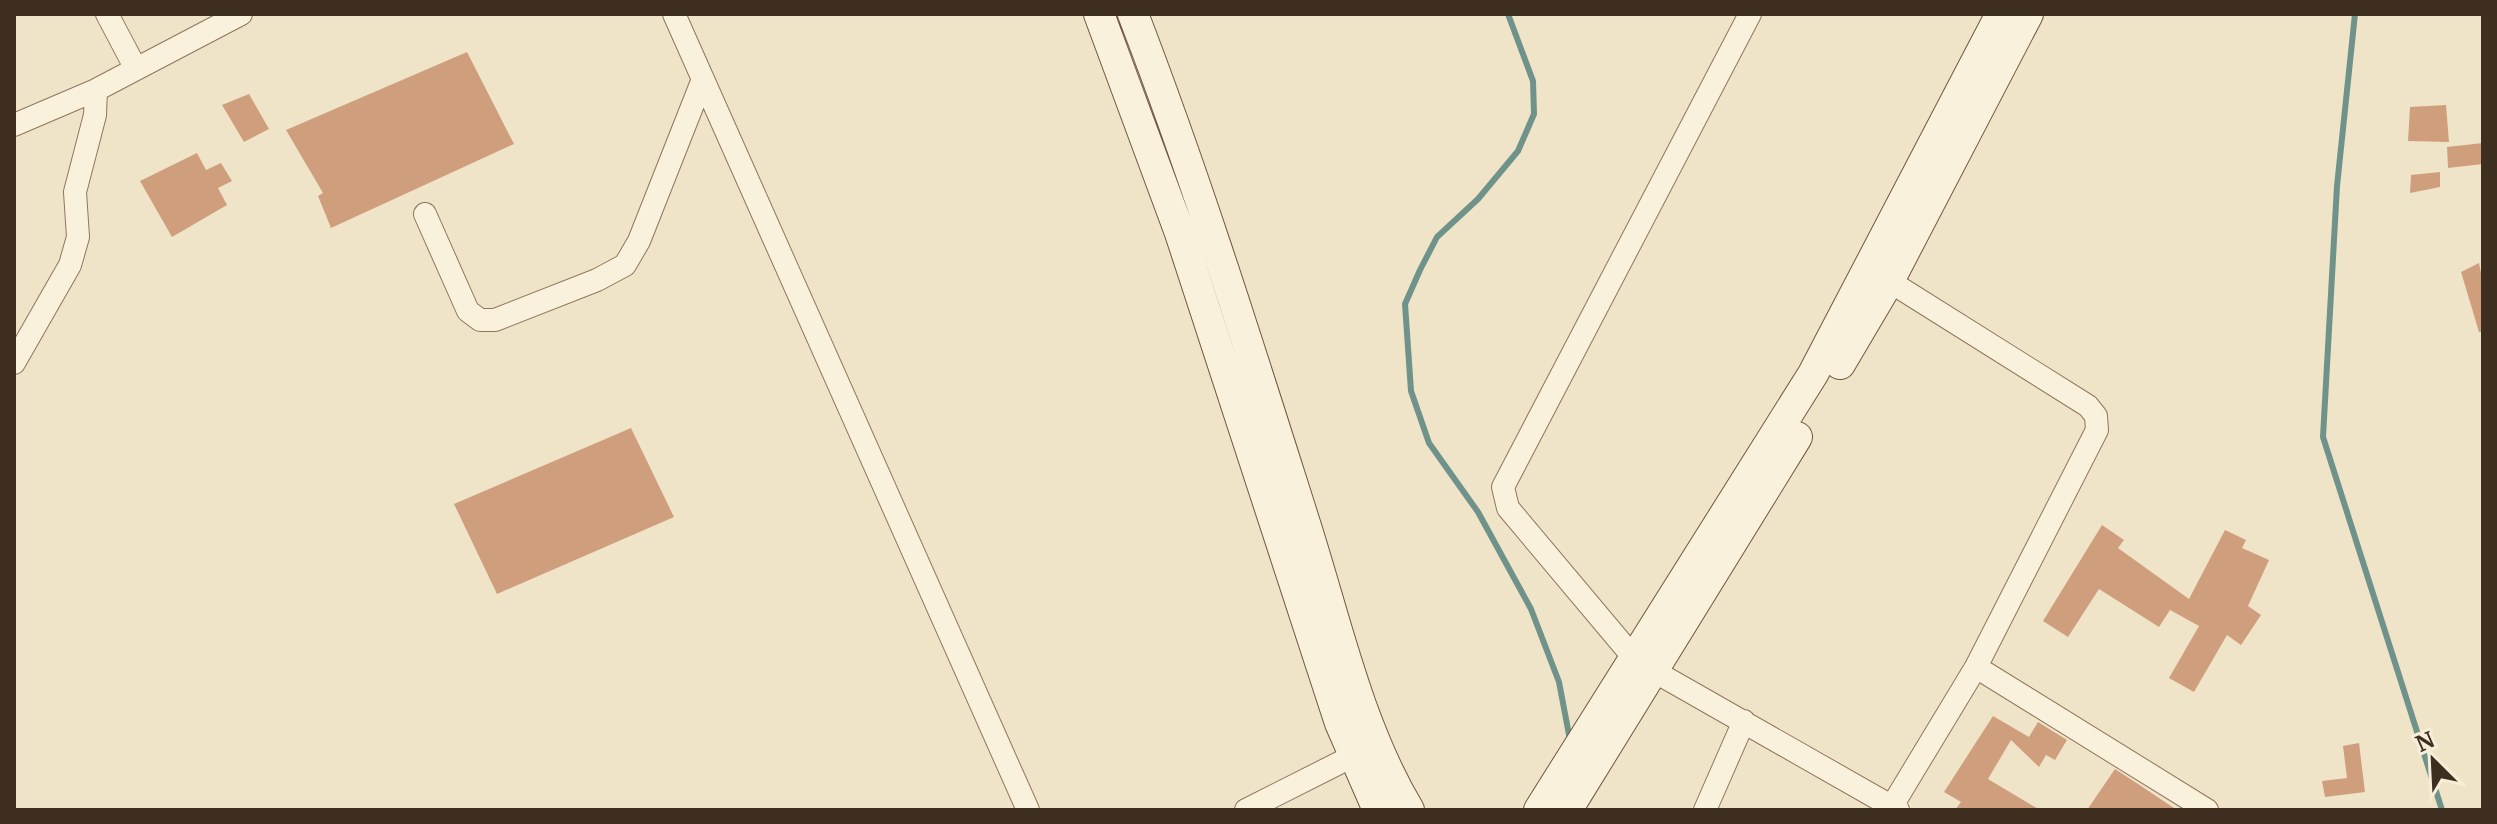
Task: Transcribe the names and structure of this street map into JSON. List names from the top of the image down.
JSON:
{
  "north": "top left"
}
